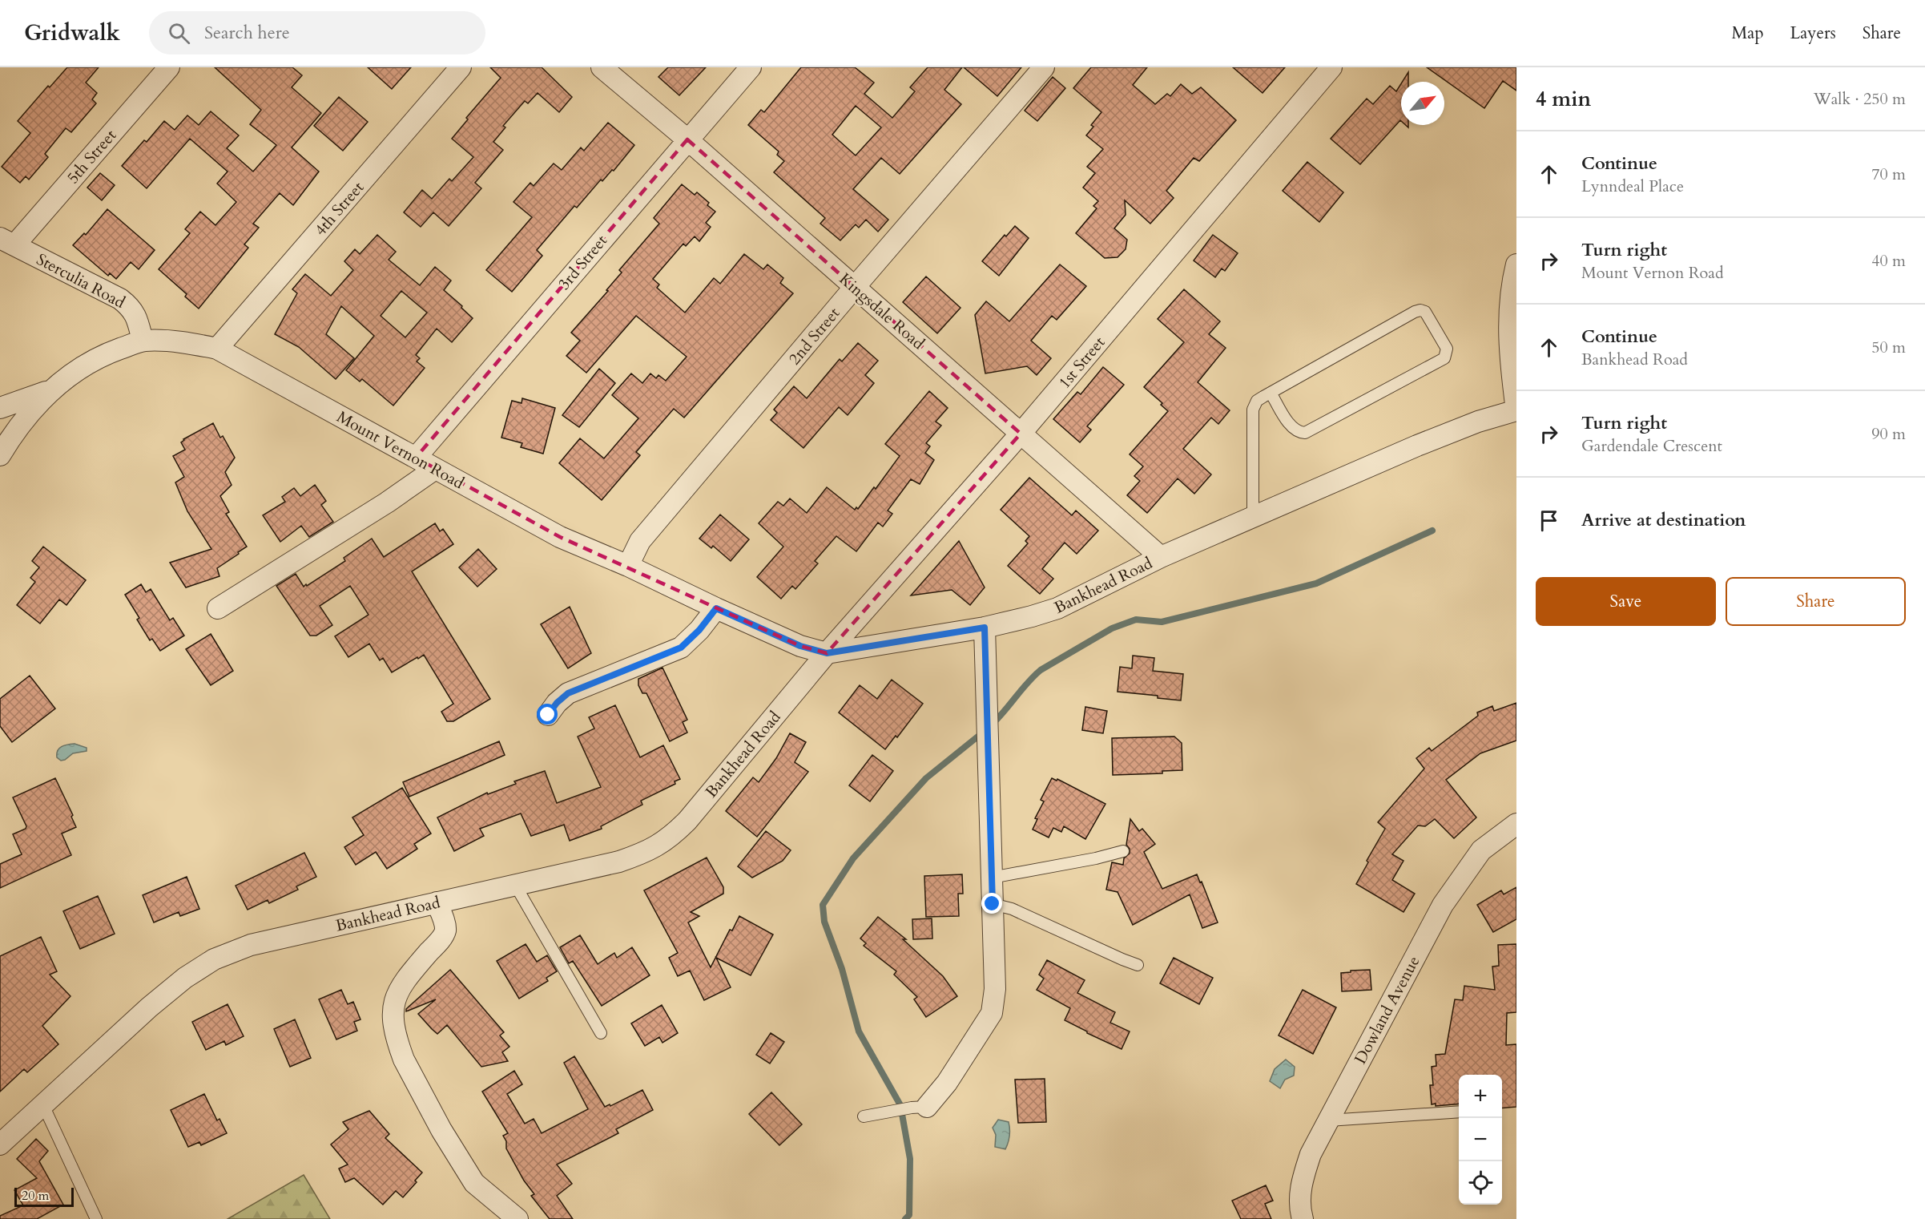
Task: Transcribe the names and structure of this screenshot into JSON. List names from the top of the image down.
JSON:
{
  "streets": {
    "street": [
      "5th Street",
      "4th Street",
      "3rd Street",
      "Sterculia Road",
      "Kingsdale Road",
      "2nd Street",
      "1st Street",
      "Mount Vernon Road",
      "Bankhead Road",
      "Dowland Avenue"
    ]
  },
  "crossings": [
    ["5th Street", "Sterculia Road"],
    ["4th Street", "Mount Vernon Road"],
    ["3rd Street", "Kingsdale Road"],
    ["3rd Street", "Mount Vernon Road"],
    ["Sterculia Road", "Mount Vernon Road"],
    ["Kingsdale Road", "2nd Street"],
    ["Kingsdale Road", "1st Street"],
    ["Kingsdale Road", "Bankhead Road"],
    ["2nd Street", "Mount Vernon Road"],
    ["1st Street", "Mount Vernon Road"],
    ["1st Street", "Bankhead Road"],
    ["Mount Vernon Road", "Bankhead Road"]
  ],
  "scale_bar": "20 m",
  "north": "top right",
  "page": {
    "header": "Gridwalk",
    "search": "Search here",
    "nav": ["Map", "Layers", "Share"],
    "heading": ["4 min", "Walk · 250 m"],
    "list": [
      ["Continue", "Lynndeal Place", "70 m"],
      ["Turn right", "Mount Vernon Road", "40 m"],
      ["Continue", "Bankhead Road", "50 m"],
      ["Turn right", "Gardendale Crescent", "90 m"],
      "Arrive at destination"
    ],
    "buttons": ["Save", "Share"],
    "map_buttons": ["+", "−"],
    "scale": "20 m"
  }
}
